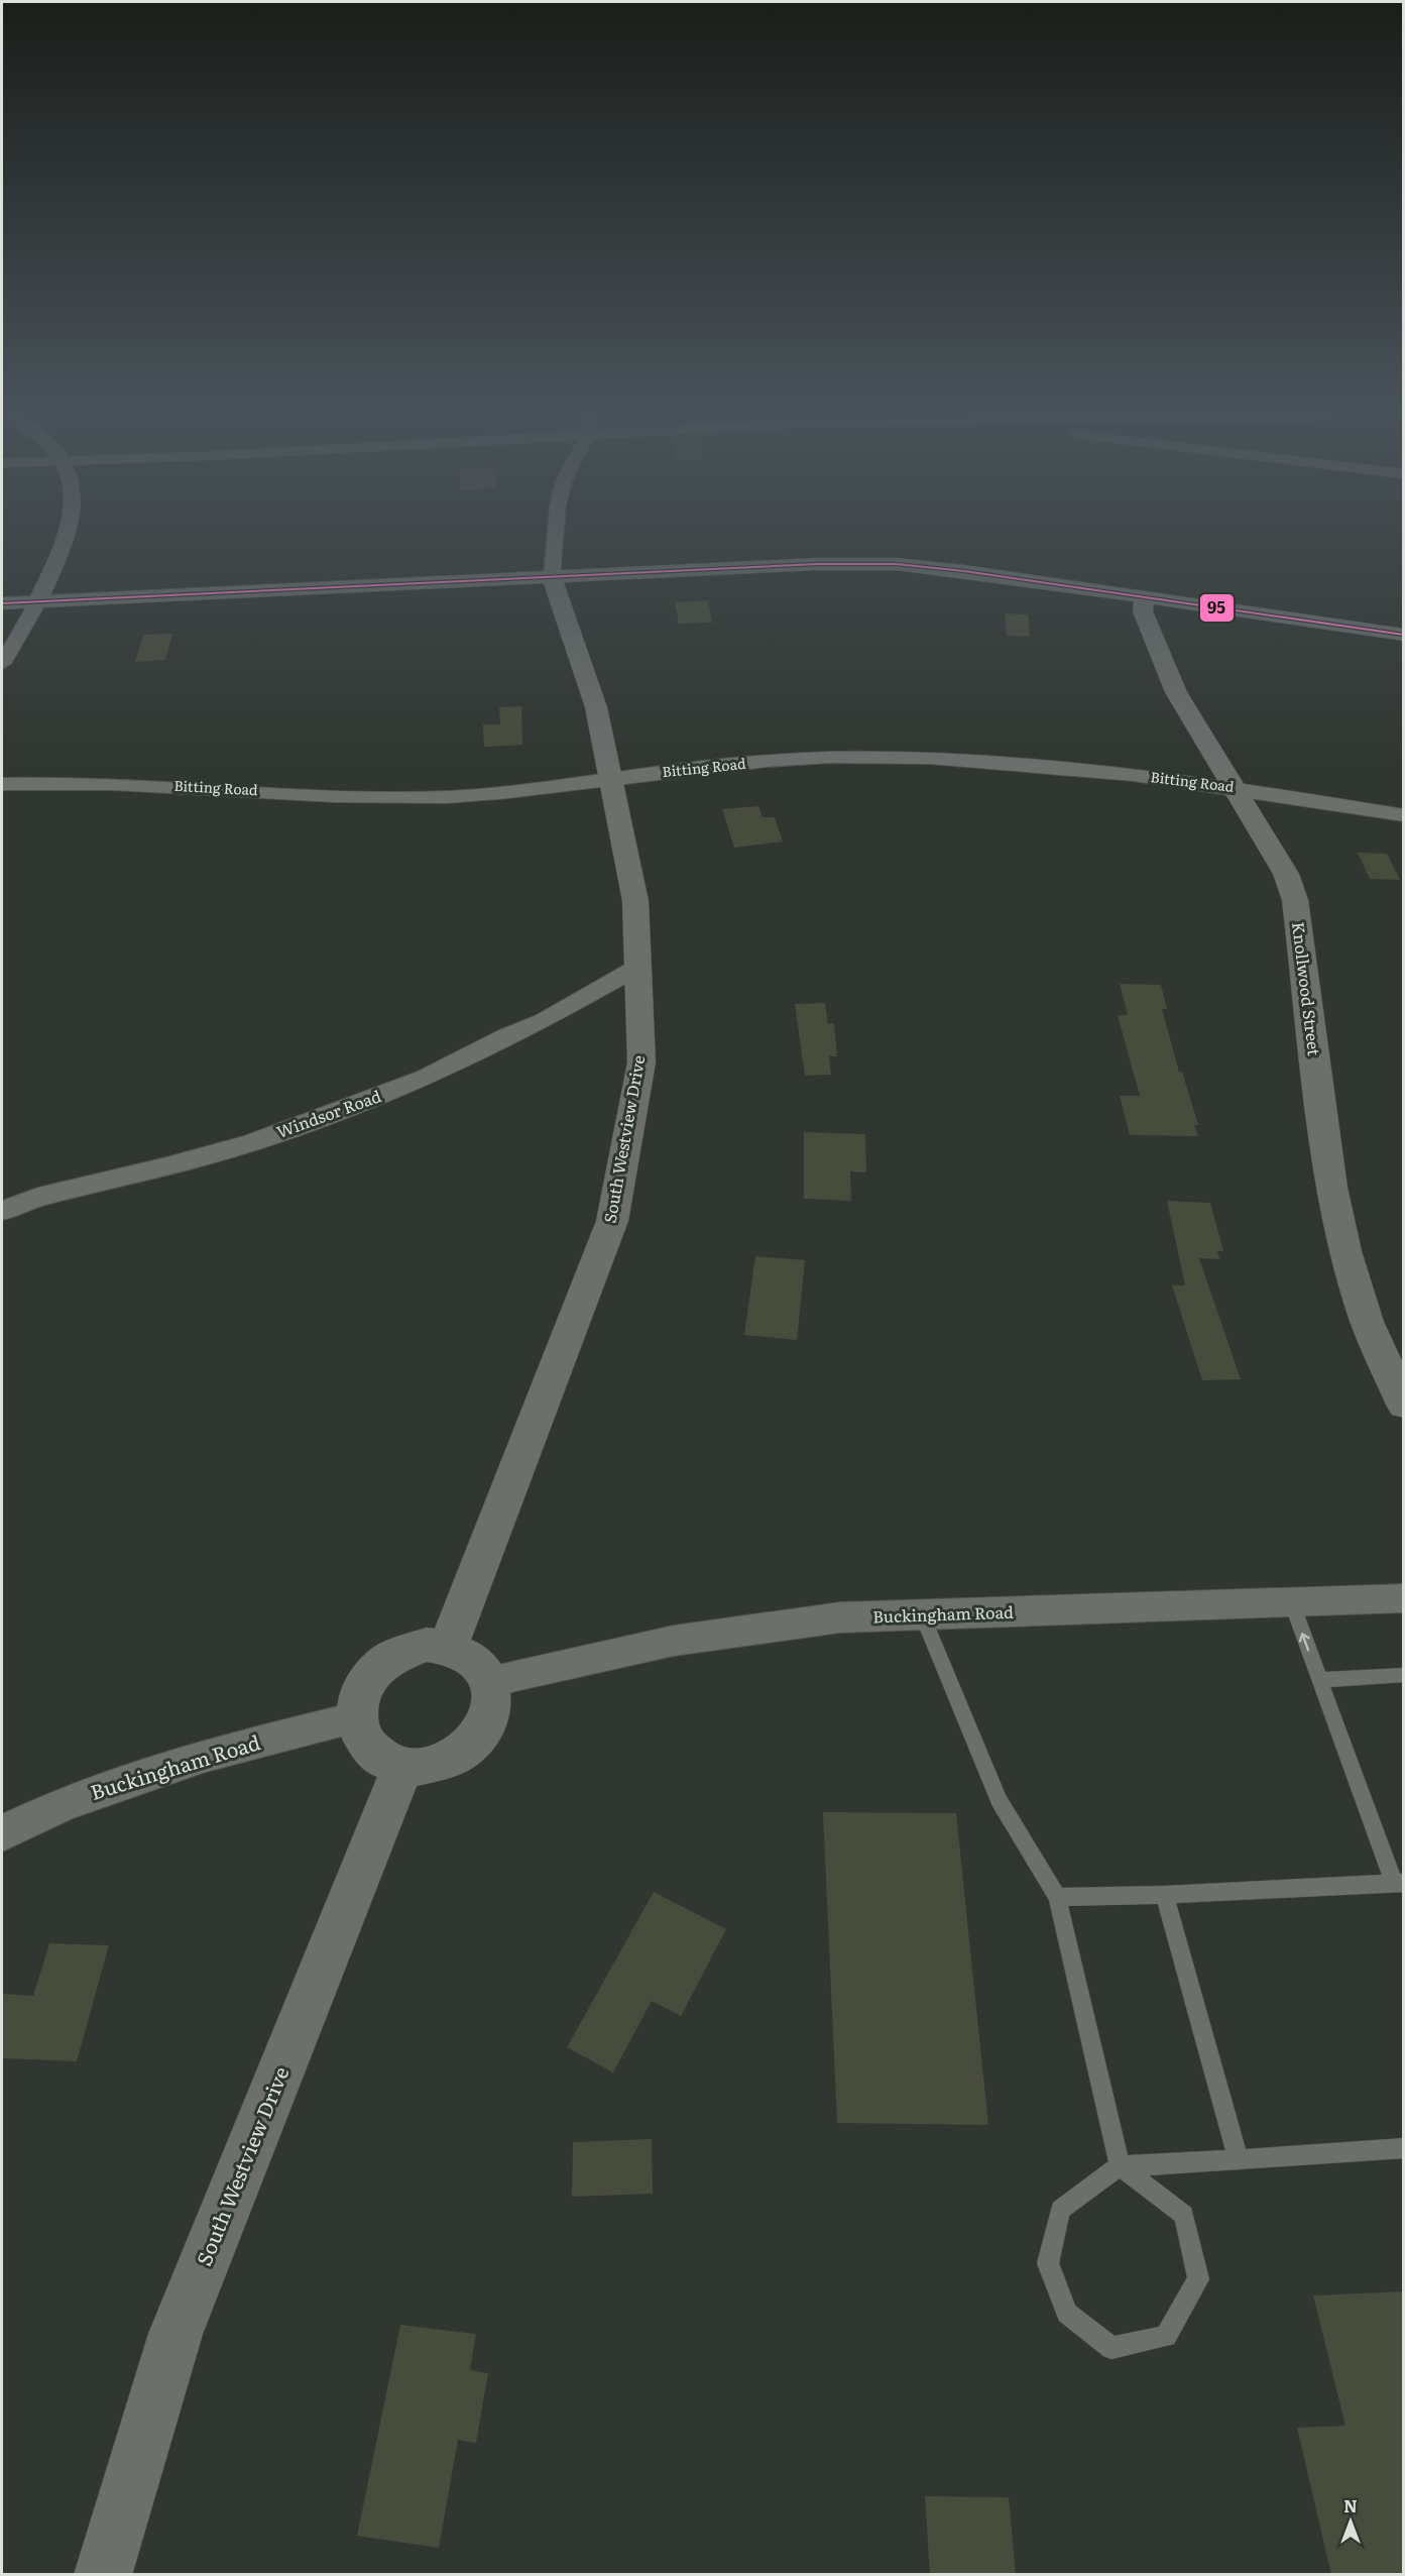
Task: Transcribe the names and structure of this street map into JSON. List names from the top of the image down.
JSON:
{
  "streets": {
    "main road": ["Knollwood Street", "South Westview Drive"],
    "street": ["Bitting Road", "Windsor Road", "Buckingham Road"]
  },
  "crossings": [
    ["Bitting Road", "Knollwood Street"],
    ["Bitting Road", "South Westview Drive"],
    ["Windsor Road", "South Westview Drive"],
    ["South Westview Drive", "Buckingham Road"]
  ],
  "lines": ["transit line 95"],
  "north": "top"
}
